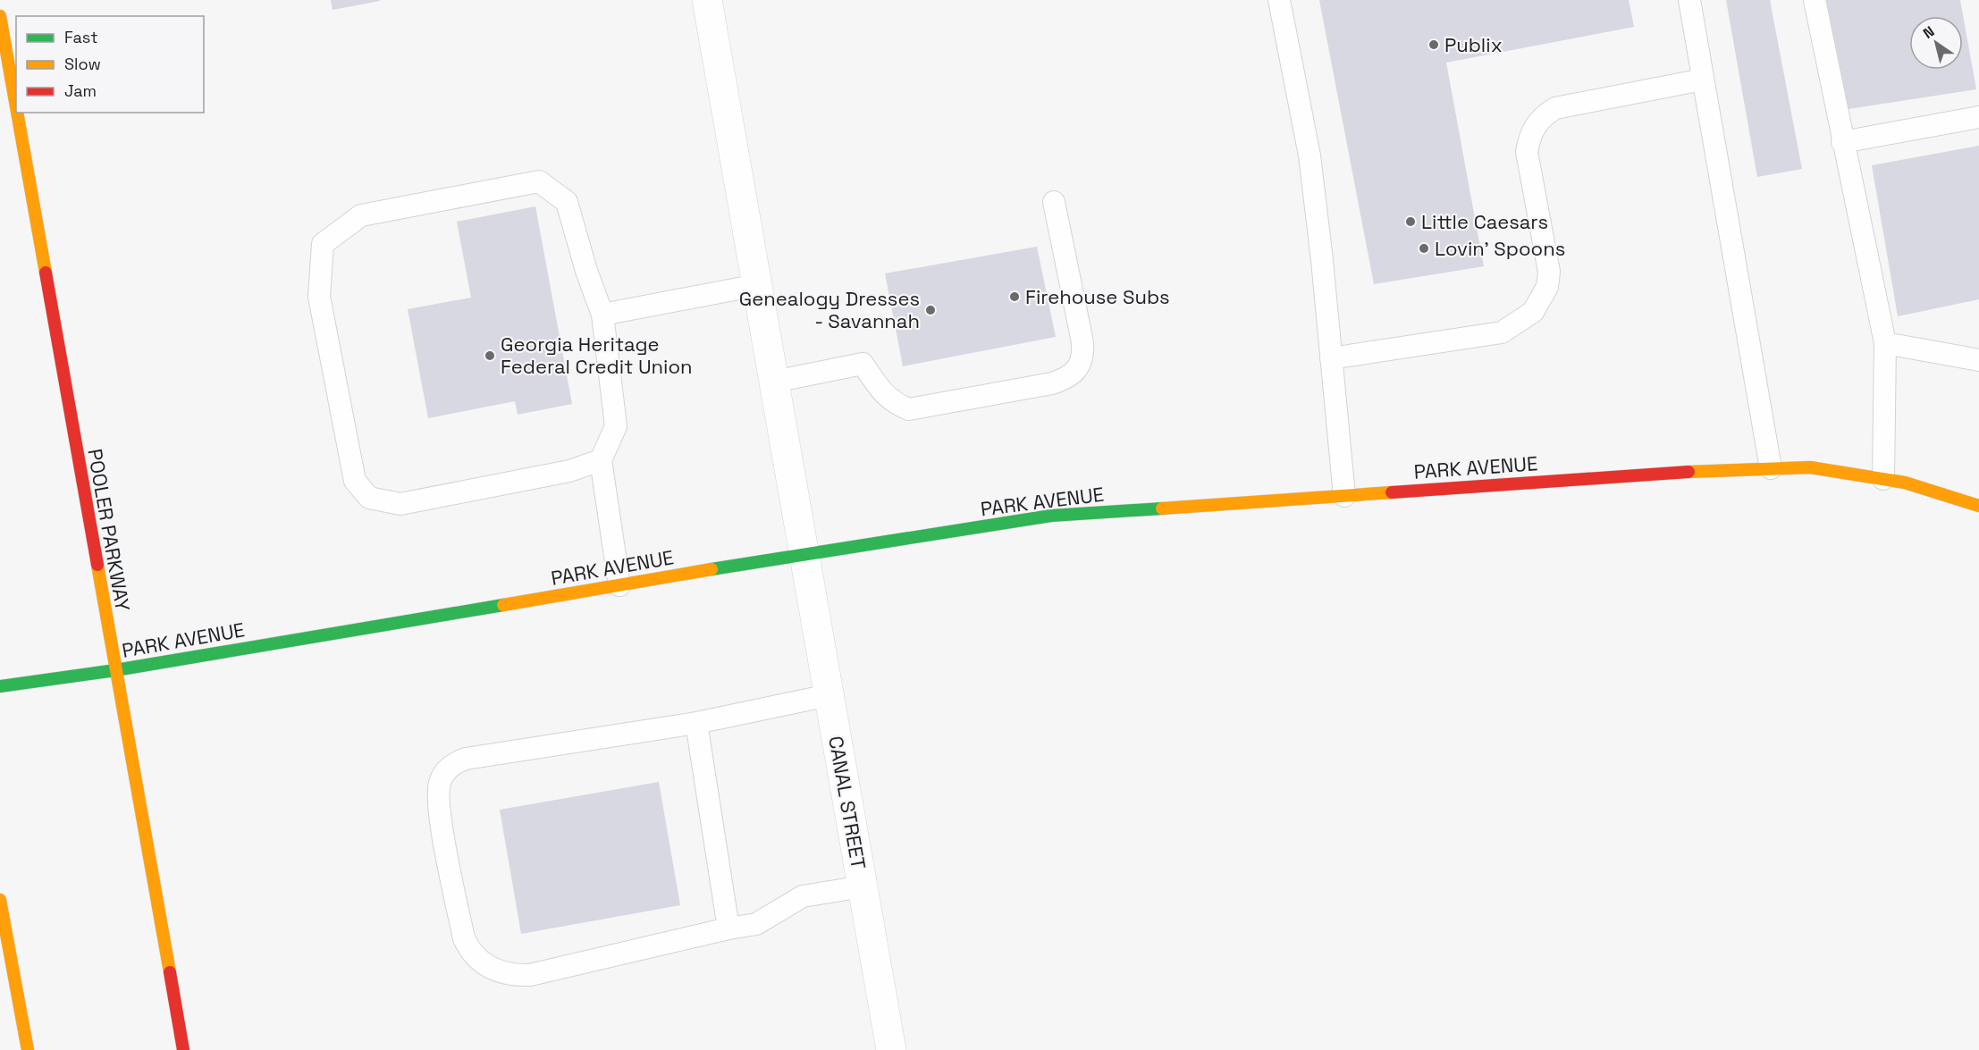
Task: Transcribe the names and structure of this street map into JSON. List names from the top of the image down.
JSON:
{
  "streets": {
    "street": ["PARK AVENUE", "POOLER PARKWAY", "CANAL STREET"]
  },
  "crossings": [
    ["PARK AVENUE", "POOLER PARKWAY"],
    ["PARK AVENUE", "CANAL STREET"]
  ],
  "places": [
    "Publix",
    "Little Caesars",
    "Lovin' Spoons",
    "Firehouse Subs",
    "Genealogy Dresses - Savannah",
    "Georgia Heritage Federal Credit Union"
  ],
  "legend": ["Fast", "Slow", "Jam"],
  "north": "top left"
}
